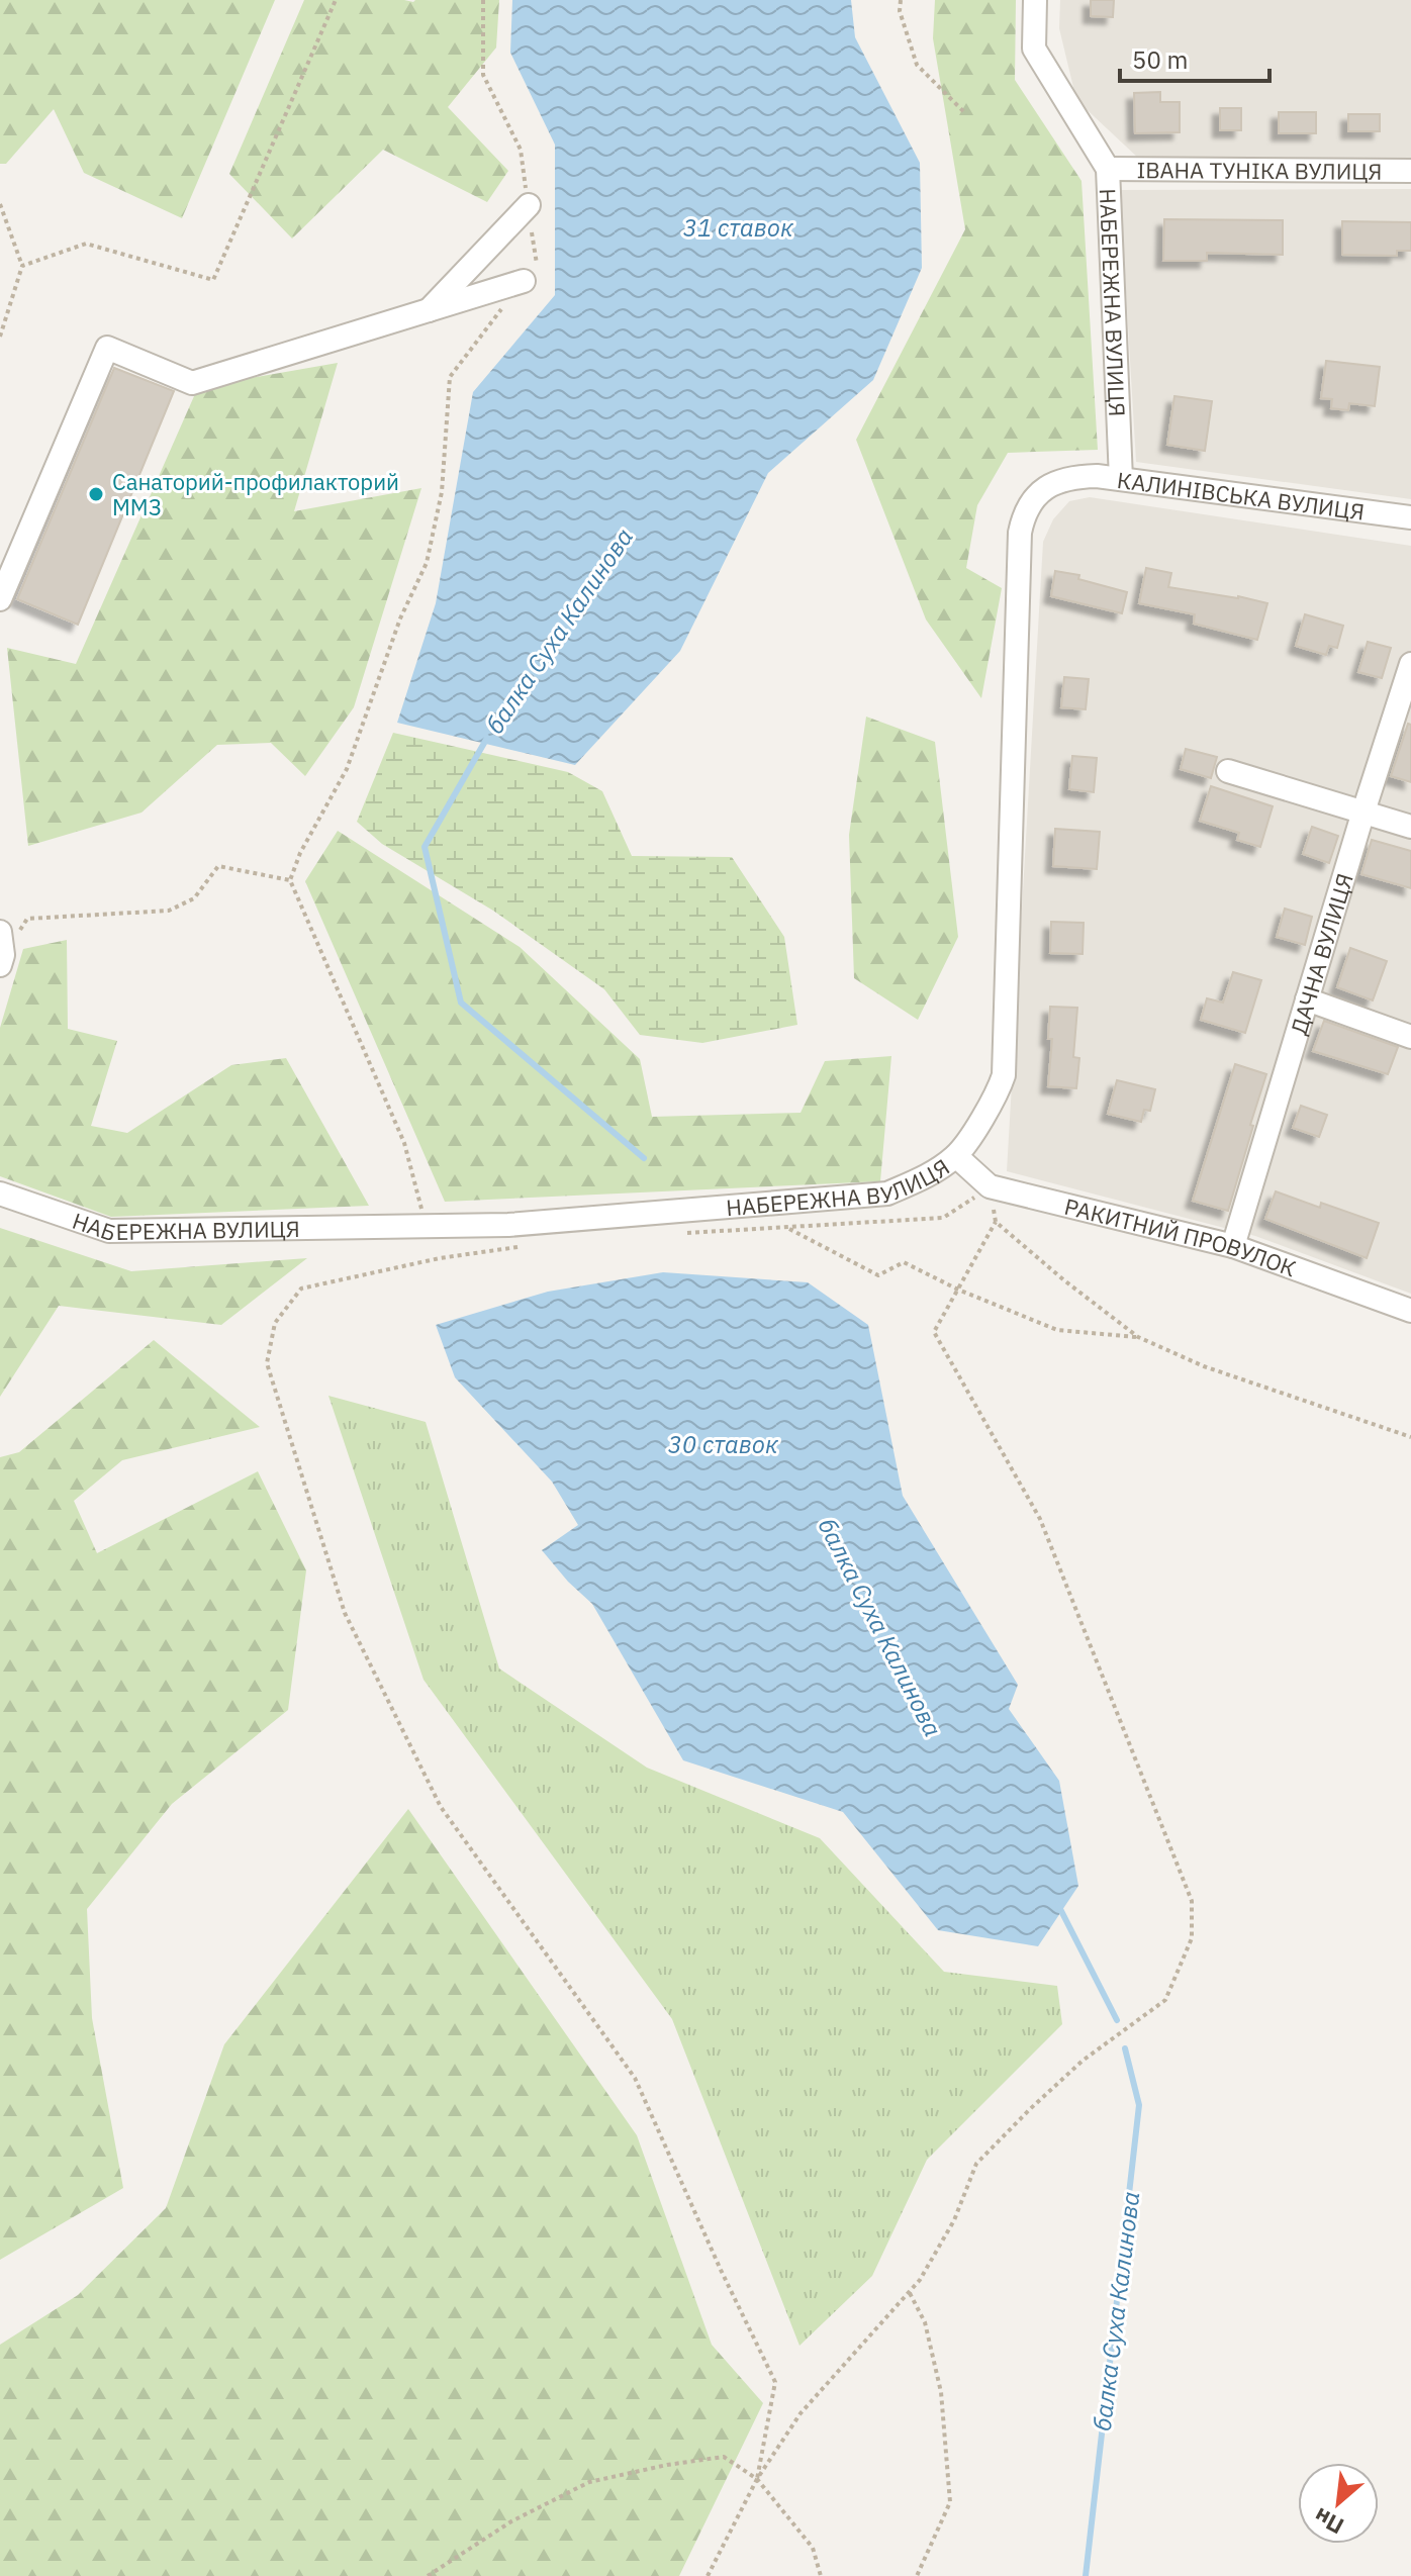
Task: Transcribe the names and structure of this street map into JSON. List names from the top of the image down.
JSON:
{
  "streets": {
    "street": [
      "ІВАНА ТУНІКА ВУЛИЦЯ",
      "НАБЕРЕЖНА ВУЛИЦЯ",
      "КАЛИНІВСЬКА ВУЛИЦЯ",
      "ДАЧНА ВУЛИЦЯ",
      "РАКИТНИЙ ПРОВУЛОК"
    ]
  },
  "crossings": [
    ["ІВАНА ТУНІКА ВУЛИЦЯ", "НАБЕРЕЖНА ВУЛИЦЯ"],
    ["НАБЕРЕЖНА ВУЛИЦЯ", "КАЛИНІВСЬКА ВУЛИЦЯ"],
    ["НАБЕРЕЖНА ВУЛИЦЯ", "РАКИТНИЙ ПРОВУЛОК"],
    ["ДАЧНА ВУЛИЦЯ", "РАКИТНИЙ ПРОВУЛОК"]
  ],
  "water": ["31 ставок", "балка Суха Калинова", "30 ставок"],
  "places": ["Санаторий-профилакторий ММЗ"],
  "scale_bar": "50 m",
  "north": "bottom left"
}
